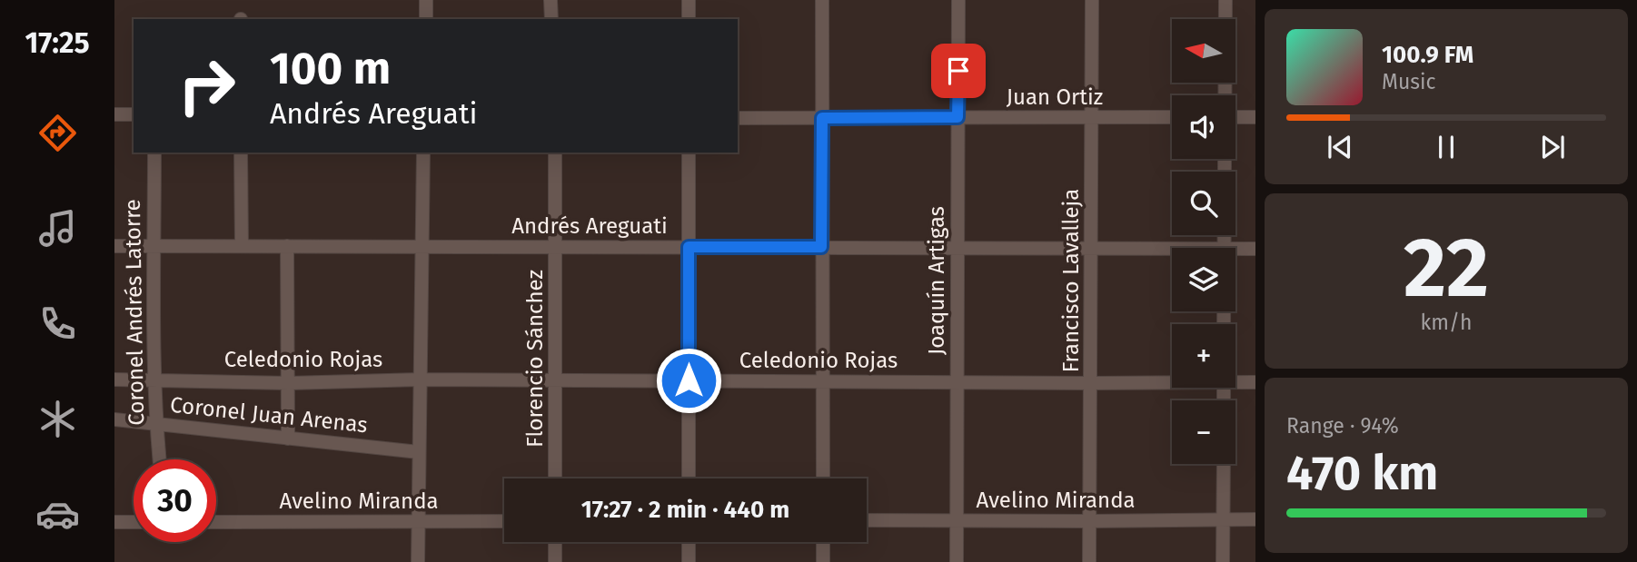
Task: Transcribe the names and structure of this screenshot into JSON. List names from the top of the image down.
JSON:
{
  "streets": {
    "street": [
      "Juan Ortiz",
      "Andrés Areguati",
      "Joaquín Artigas",
      "Francisco Lavalleja",
      "Coronel Andrés Latorre",
      "Florencio Sánchez",
      "Celedonio Rojas",
      "Coronel Juan Arenas",
      "Avelino Miranda"
    ]
  },
  "crossings": [
    ["Juan Ortiz", "Joaquín Artigas"],
    ["Juan Ortiz", "Francisco Lavalleja"],
    ["Andrés Areguati", "Joaquín Artigas"],
    ["Andrés Areguati", "Francisco Lavalleja"],
    ["Andrés Areguati", "Coronel Andrés Latorre"],
    ["Andrés Areguati", "Florencio Sánchez"],
    ["Joaquín Artigas", "Celedonio Rojas"],
    ["Joaquín Artigas", "Avelino Miranda"],
    ["Francisco Lavalleja", "Celedonio Rojas"],
    ["Francisco Lavalleja", "Avelino Miranda"],
    ["Coronel Andrés Latorre", "Celedonio Rojas"],
    ["Coronel Andrés Latorre", "Coronel Juan Arenas"],
    ["Florencio Sánchez", "Celedonio Rojas"]
  ],
  "north": "left",
  "page": {
    "tabs": "17:25",
    "map_buttons": ["+", "−"],
    "turn": ["100 m", "Andrés Areguati"],
    "song": ["100.9 FM", "Music"],
    "tile": [
      ["22", "km/h"],
      ["Range · 94%", "470 km"]
    ],
    "limit": "30",
    "trip": "17:27 · 2 min · 440 m"
  }
}
